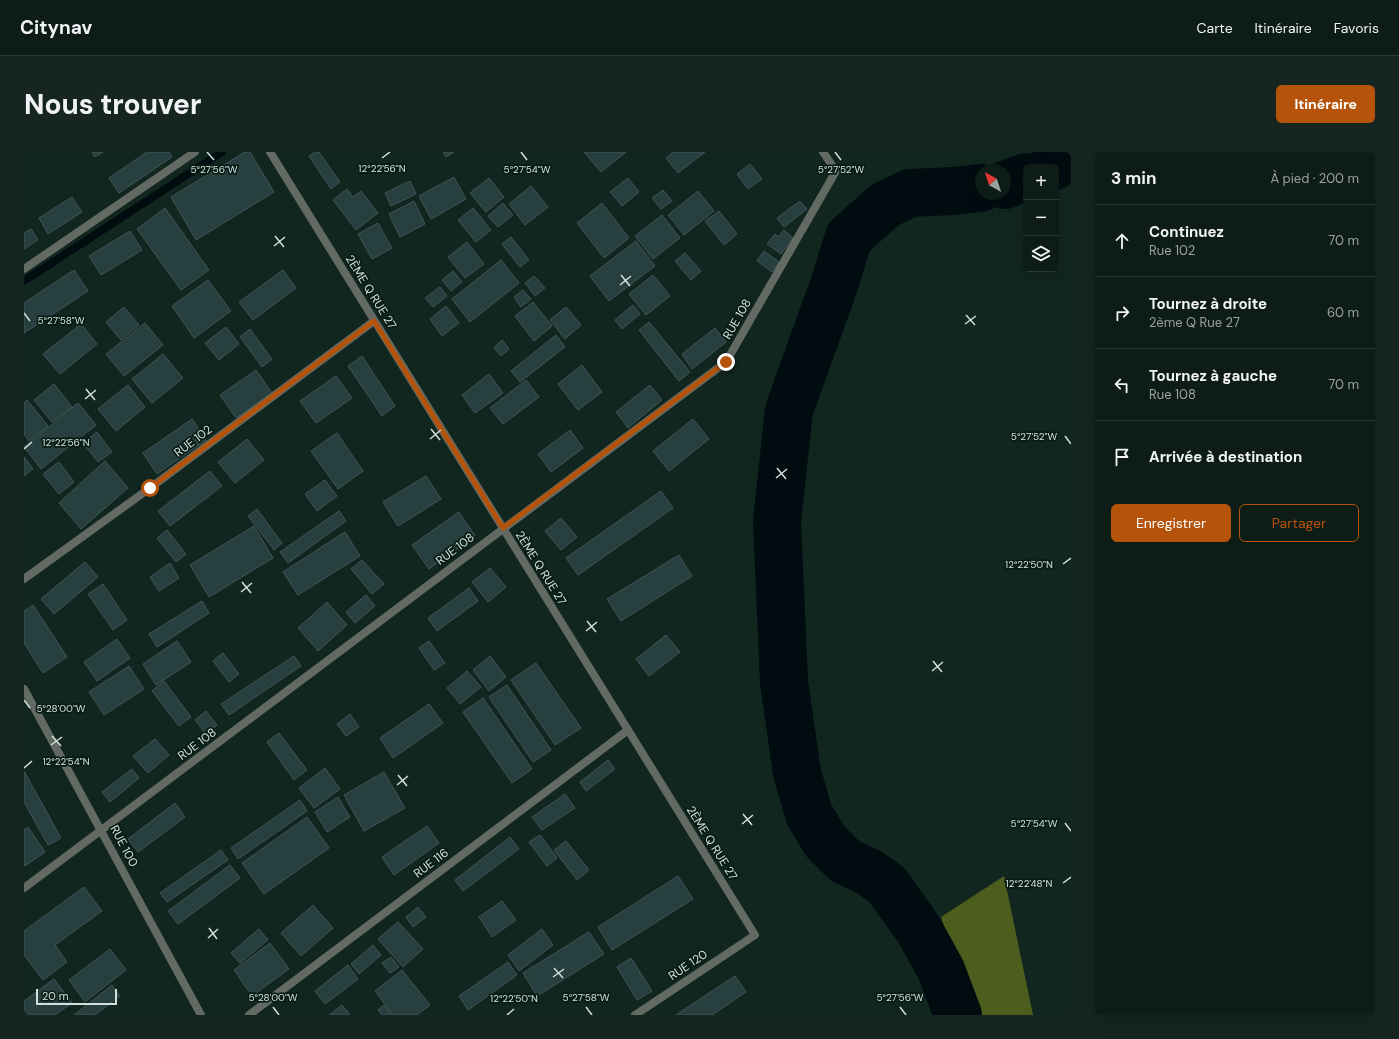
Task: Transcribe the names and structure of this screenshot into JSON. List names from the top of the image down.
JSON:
{
  "streets": {
    "street": [
      "2ÈME Q RUE 27",
      "RUE 108",
      "RUE 102",
      "RUE 100",
      "RUE 116",
      "RUE 120"
    ]
  },
  "crossings": [
    ["2ÈME Q RUE 27", "RUE 108"],
    ["2ÈME Q RUE 27", "RUE 102"],
    ["2ÈME Q RUE 27", "RUE 116"],
    ["2ÈME Q RUE 27", "RUE 120"],
    ["RUE 108", "RUE 100"]
  ],
  "scale_bar": "20 m",
  "north": "top left",
  "page": {
    "header": "Citynav",
    "nav": ["Carte", "Itinéraire", "Favoris"],
    "buttons": [
      "Itinéraire",
      ["Enregistrer", "Partager"]
    ],
    "title": "Nous trouver",
    "heading": ["3 min", "À pied · 200 m"],
    "map_buttons": ["+", "−"],
    "list": [
      ["Continuez", "Rue 102", "70 m"],
      ["Tournez à droite", "2ème Q Rue 27", "60 m"],
      ["Tournez à gauche", "Rue 108", "70 m"],
      "Arrivée à destination"
    ],
    "scale": "20 m"
  },
  "coordinates": [
    "12°22'56\"N",
    "5°27'56\"W",
    "5°27'54\"W",
    "5°27'52\"W",
    "5°27'58\"W",
    "12°22'50\"N",
    "5°28'00\"W",
    "12°22'54\"N",
    "12°22'48\"N"
  ]
}
